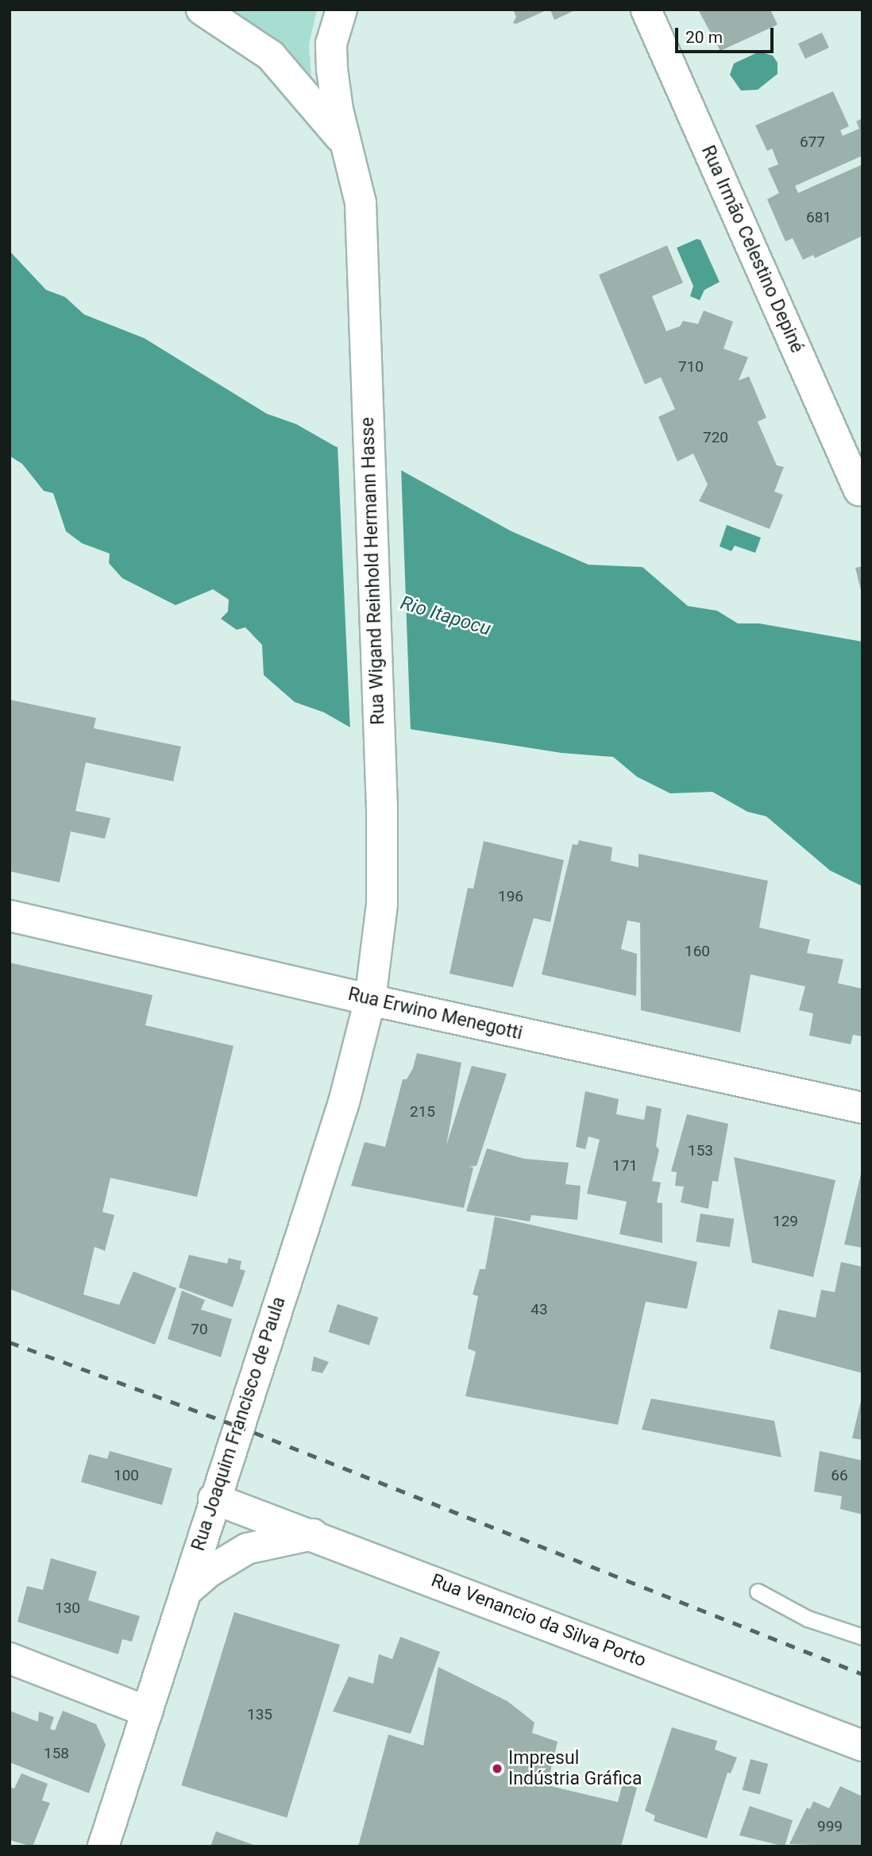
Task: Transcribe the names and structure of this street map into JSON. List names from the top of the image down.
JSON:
{
  "streets": {
    "street": [
      "Rua Irmão Celestino Depiné",
      "Rua Wigand Reinhold Hermann Hasse",
      "Rua Erwino Menegotti",
      "Rua Joaquim Francisco de Paula",
      "Rua Venancio da Silva Porto"
    ]
  },
  "crossings": [
    ["Rua Wigand Reinhold Hermann Hasse", "Rua Erwino Menegotti"],
    ["Rua Wigand Reinhold Hermann Hasse", "Rua Joaquim Francisco de Paula"],
    ["Rua Erwino Menegotti", "Rua Joaquim Francisco de Paula"],
    ["Rua Joaquim Francisco de Paula", "Rua Venancio da Silva Porto"]
  ],
  "water": ["Rio Itapocu"],
  "places": ["Impresul Indústria Gráfica"],
  "house_numbers": [
    "677",
    "681",
    "710",
    "720",
    "196",
    "160",
    "215",
    "153",
    "171",
    "129",
    "43",
    "70",
    "100",
    "66",
    "130",
    "135",
    "158",
    "999"
  ],
  "scale_bar": "20 m"
}
